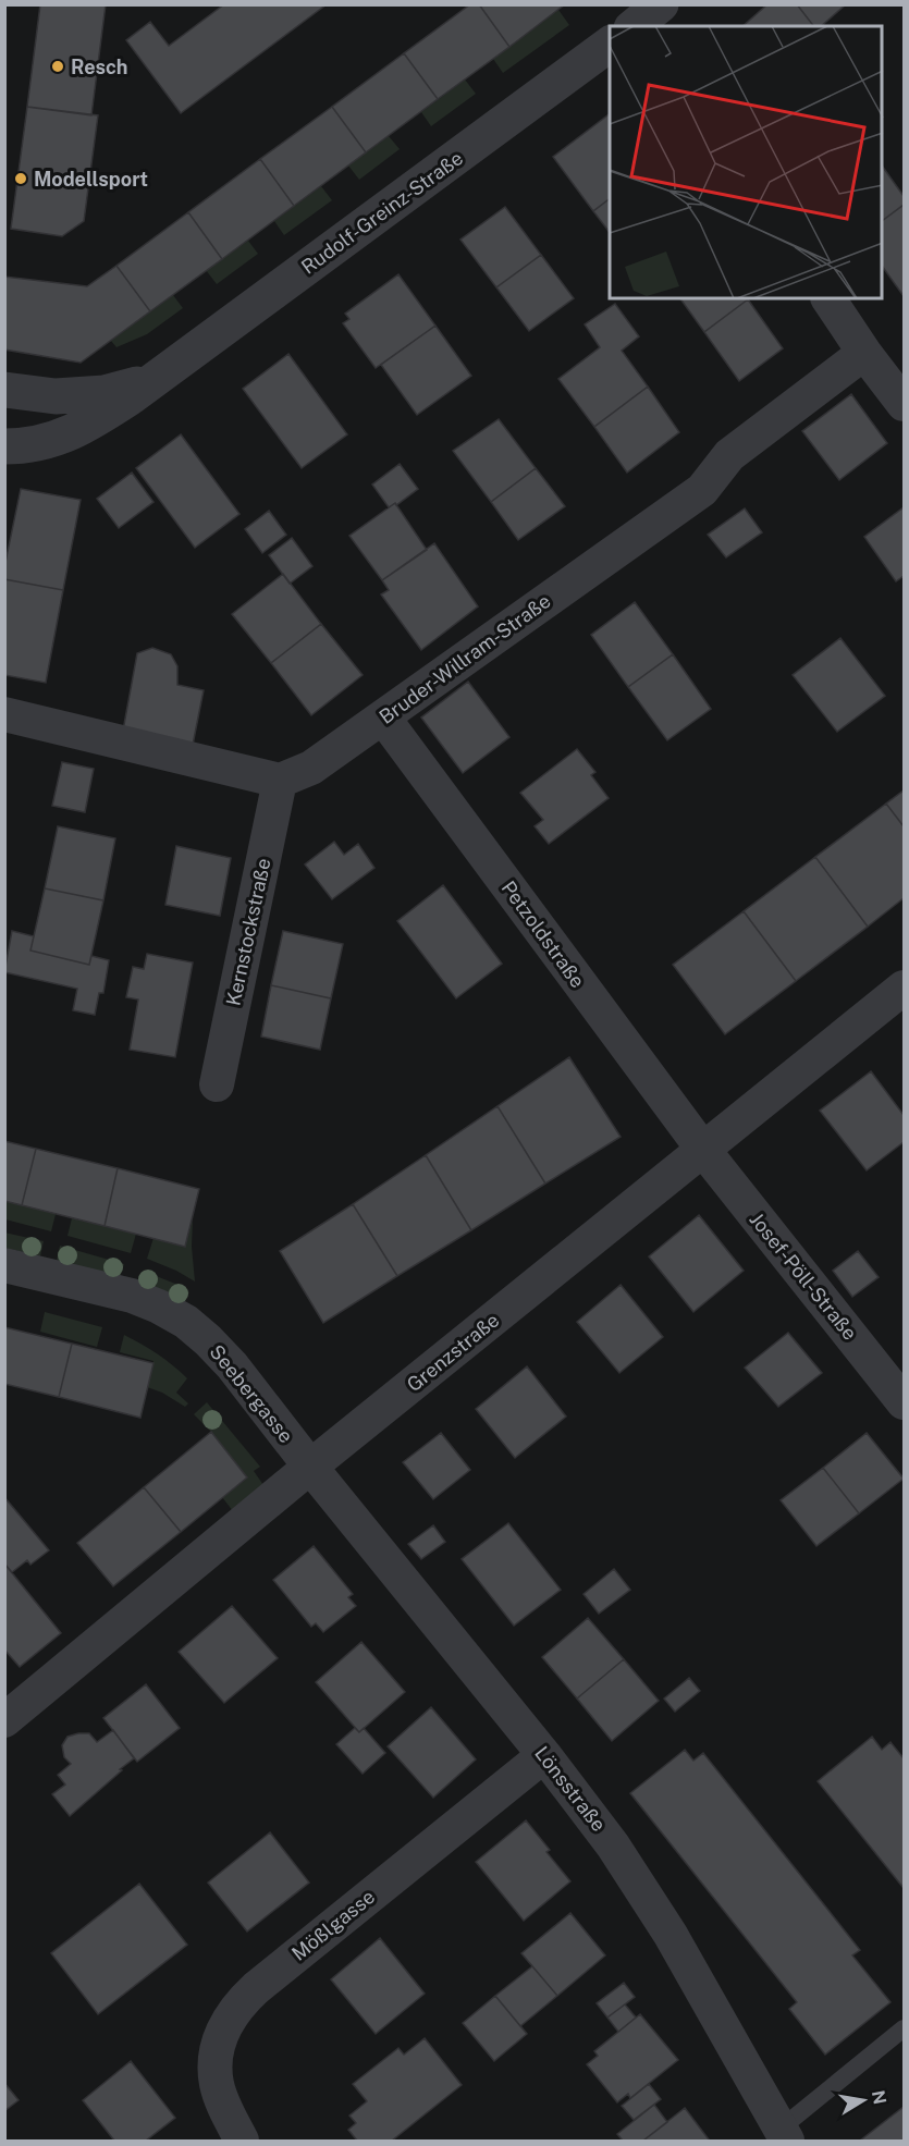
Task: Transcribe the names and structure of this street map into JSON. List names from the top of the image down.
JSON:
{
  "streets": {
    "street": [
      "Rudolf-Greinz-Straße",
      "Bruder-Willram-Straße",
      "Kernstockstraße",
      "Petzoldstraße",
      "Josef-Pöll-Straße",
      "Grenzstraße",
      "Seebergasse",
      "Lönsstraße",
      "Mößlgasse"
    ]
  },
  "crossings": [
    ["Bruder-Willram-Straße", "Kernstockstraße"],
    ["Bruder-Willram-Straße", "Petzoldstraße"],
    ["Petzoldstraße", "Josef-Pöll-Straße"],
    ["Petzoldstraße", "Grenzstraße"],
    ["Josef-Pöll-Straße", "Grenzstraße"],
    ["Grenzstraße", "Seebergasse"],
    ["Grenzstraße", "Lönsstraße"],
    ["Seebergasse", "Lönsstraße"],
    ["Lönsstraße", "Mößlgasse"]
  ],
  "places": ["Resch", "Modellsport"],
  "north": "right"
}
